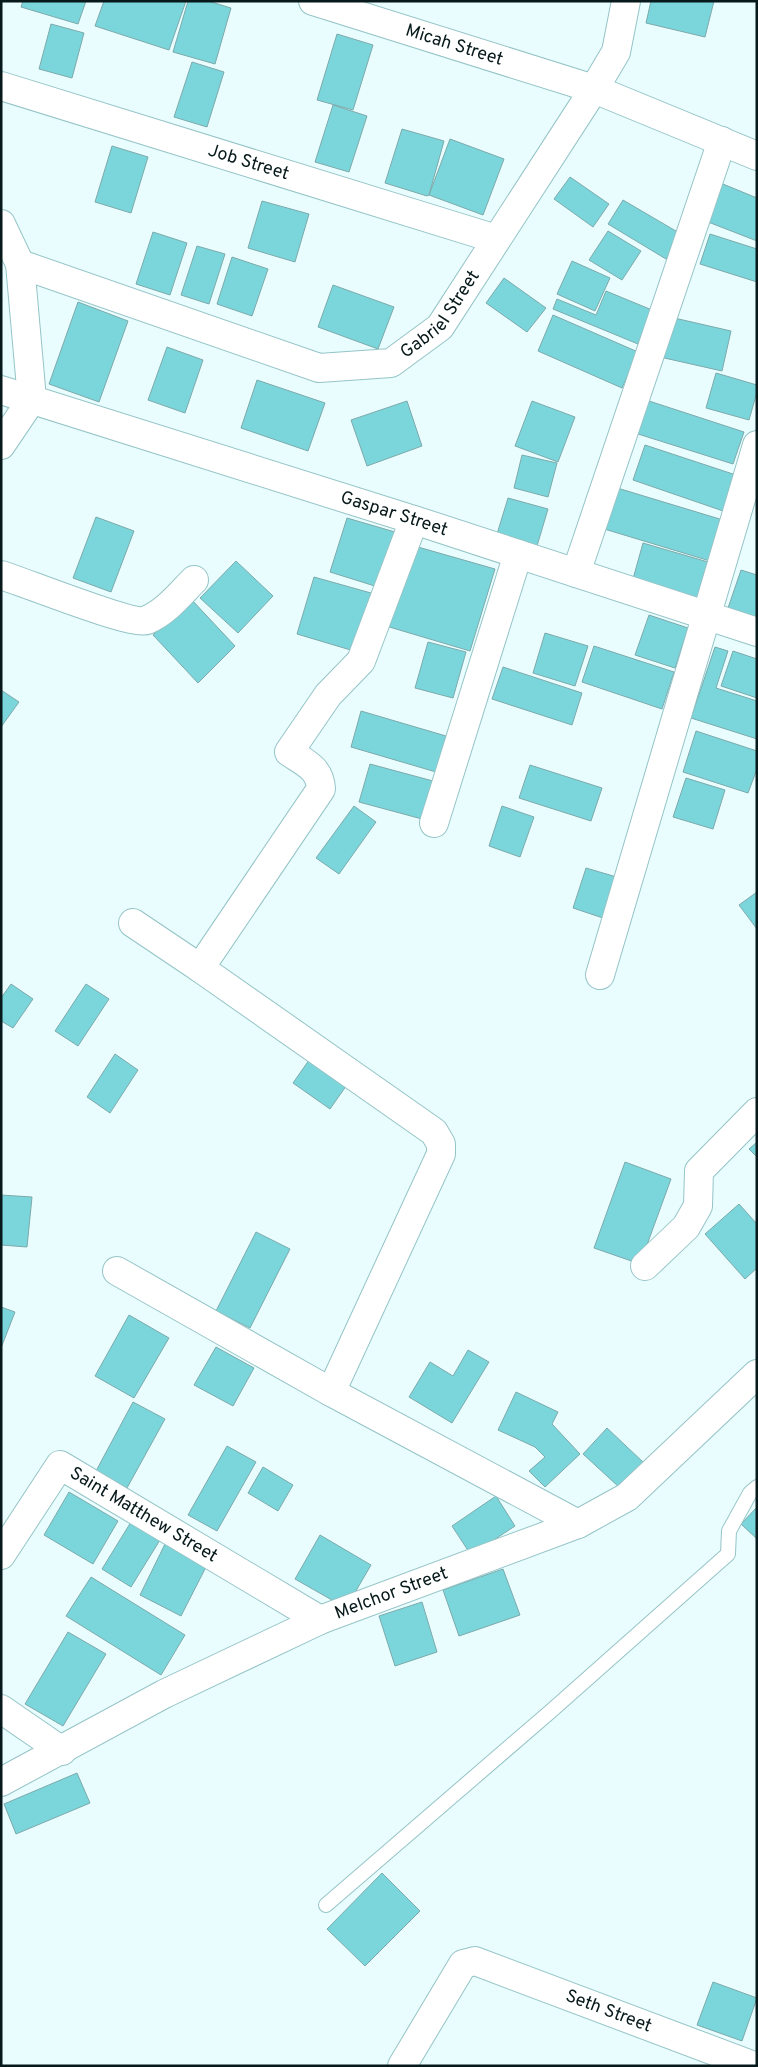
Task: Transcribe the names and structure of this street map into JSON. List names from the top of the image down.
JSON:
{
  "streets": {
    "street": [
      "Micah Street",
      "Job Street",
      "Gabriel Street",
      "Gaspar Street",
      "Saint Matthew Street",
      "Melchor Street",
      "Seth Street"
    ]
  },
  "crossings": [
    ["Micah Street", "Gabriel Street"],
    ["Job Street", "Gabriel Street"],
    ["Saint Matthew Street", "Melchor Street"]
  ]
}
